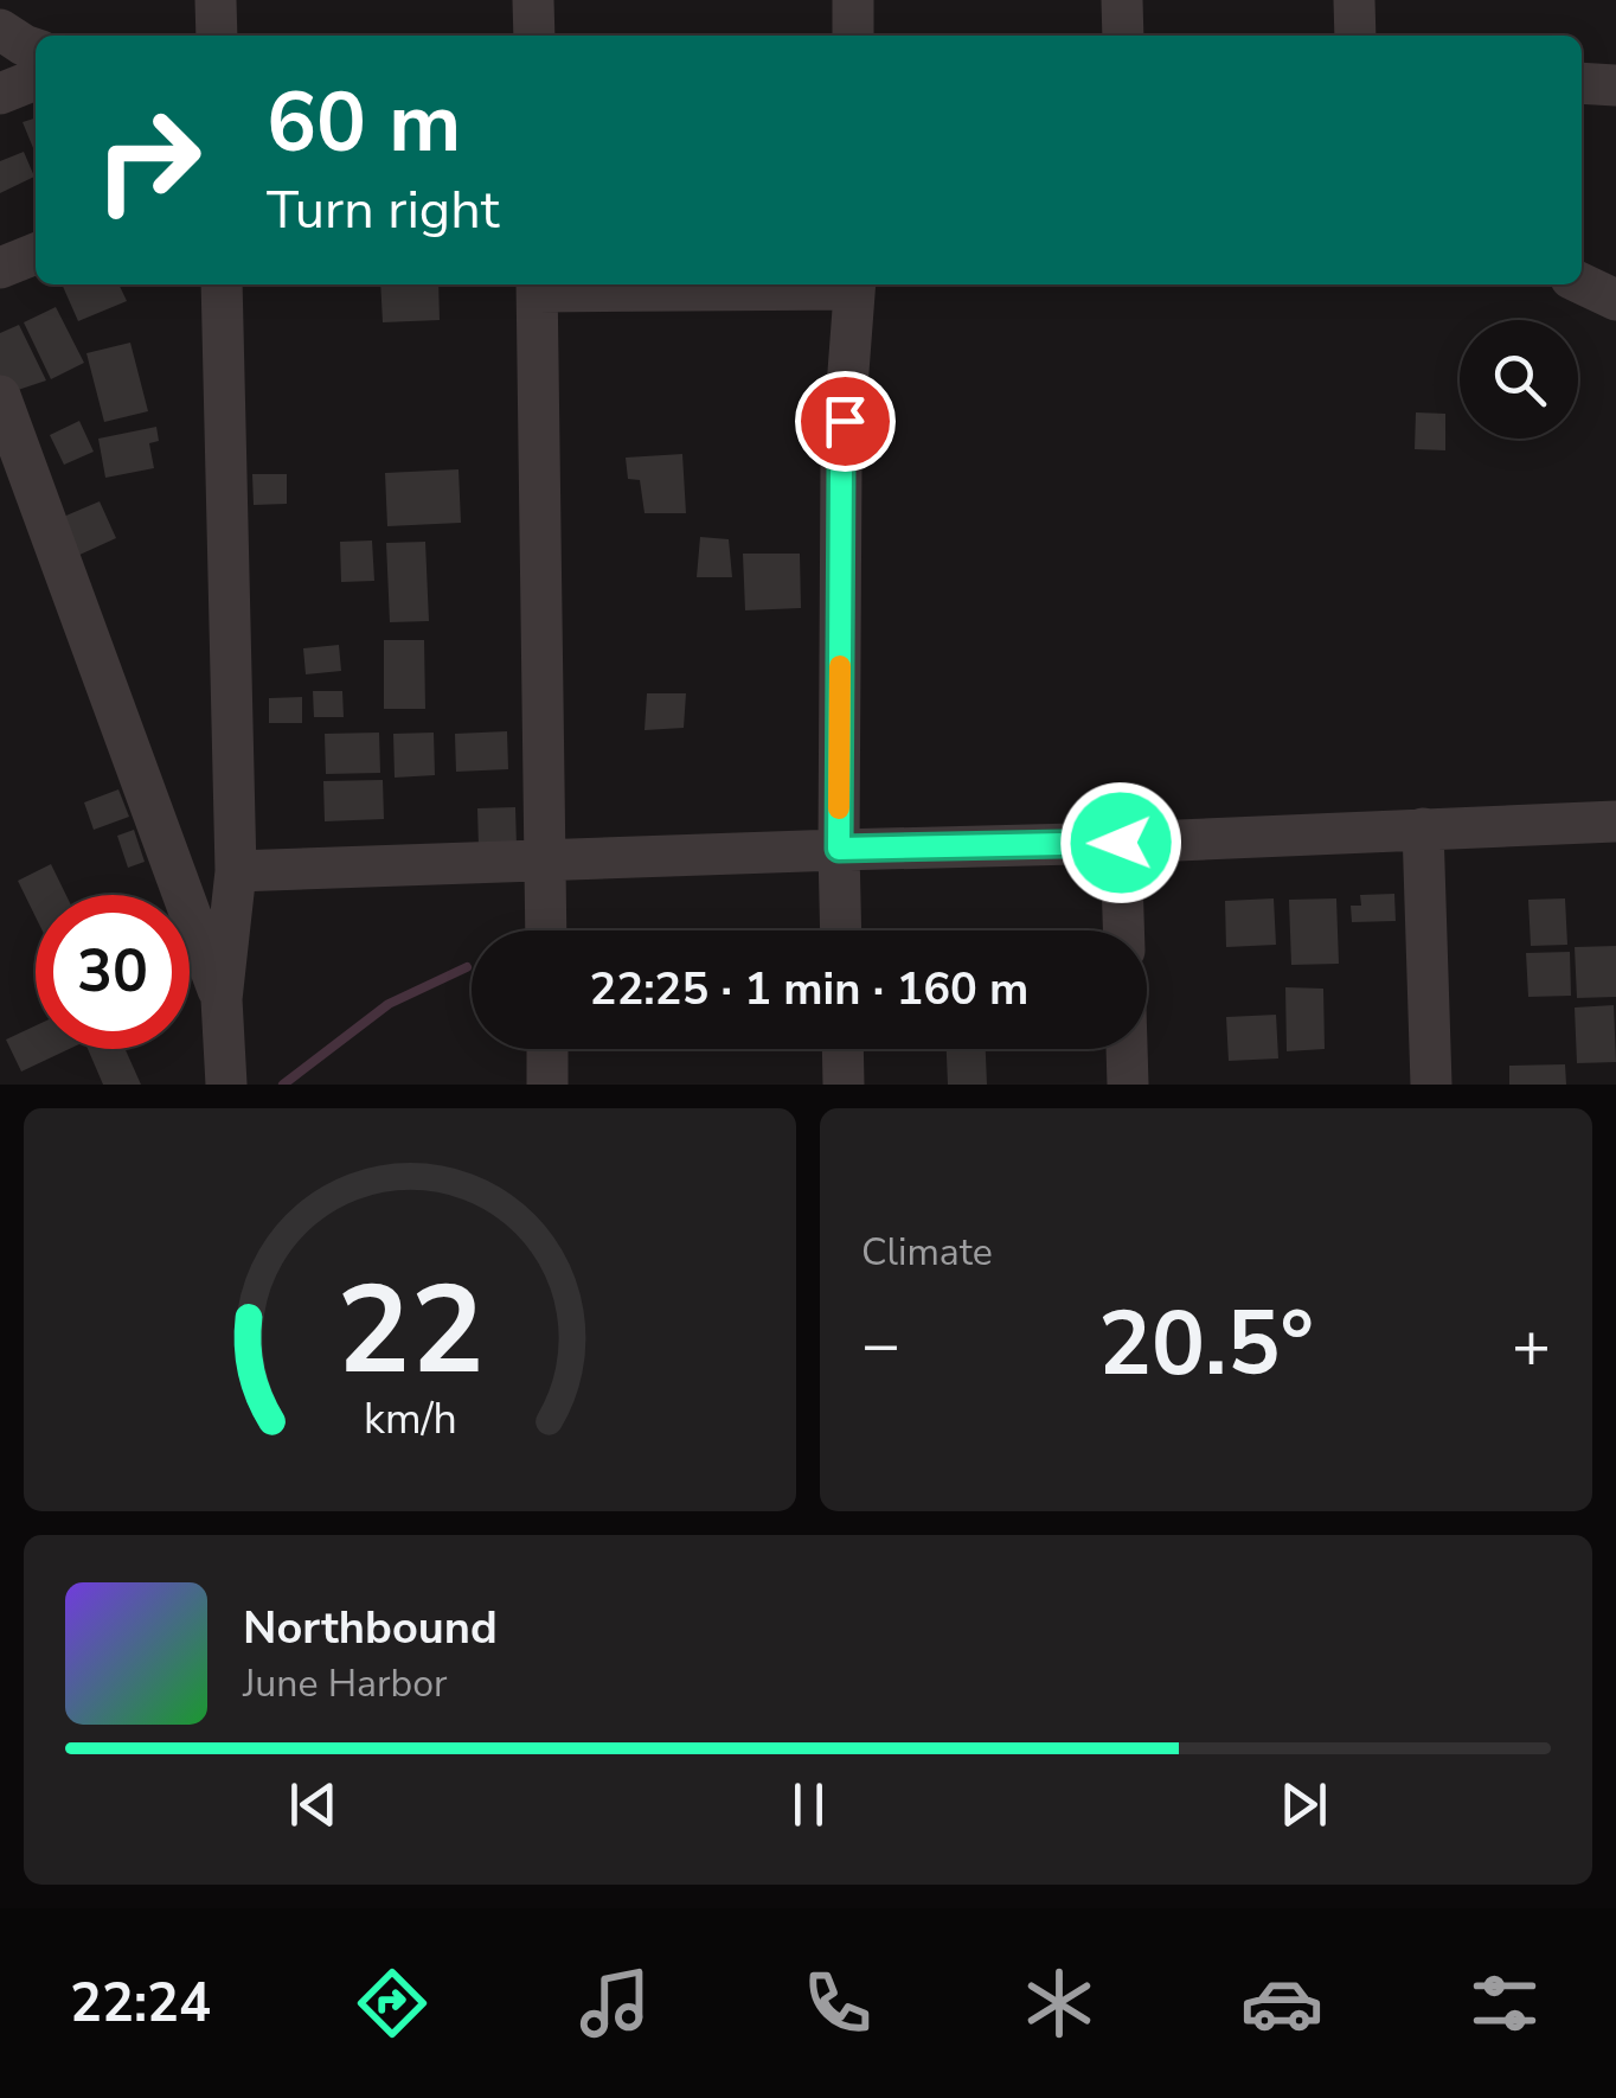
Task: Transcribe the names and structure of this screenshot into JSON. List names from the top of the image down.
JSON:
{
  "page": {
    "turn": ["60 m", "Turn right"],
    "limit": "30",
    "trip": "22:25 · 1 min · 160 m",
    "tile": "Climate",
    "heat": ["−", "20.5°", "+"],
    "song": ["Northbound", "June Harbor"],
    "tabs": "22:24",
    "gauge": ["22", "km/h"]
  }
}
